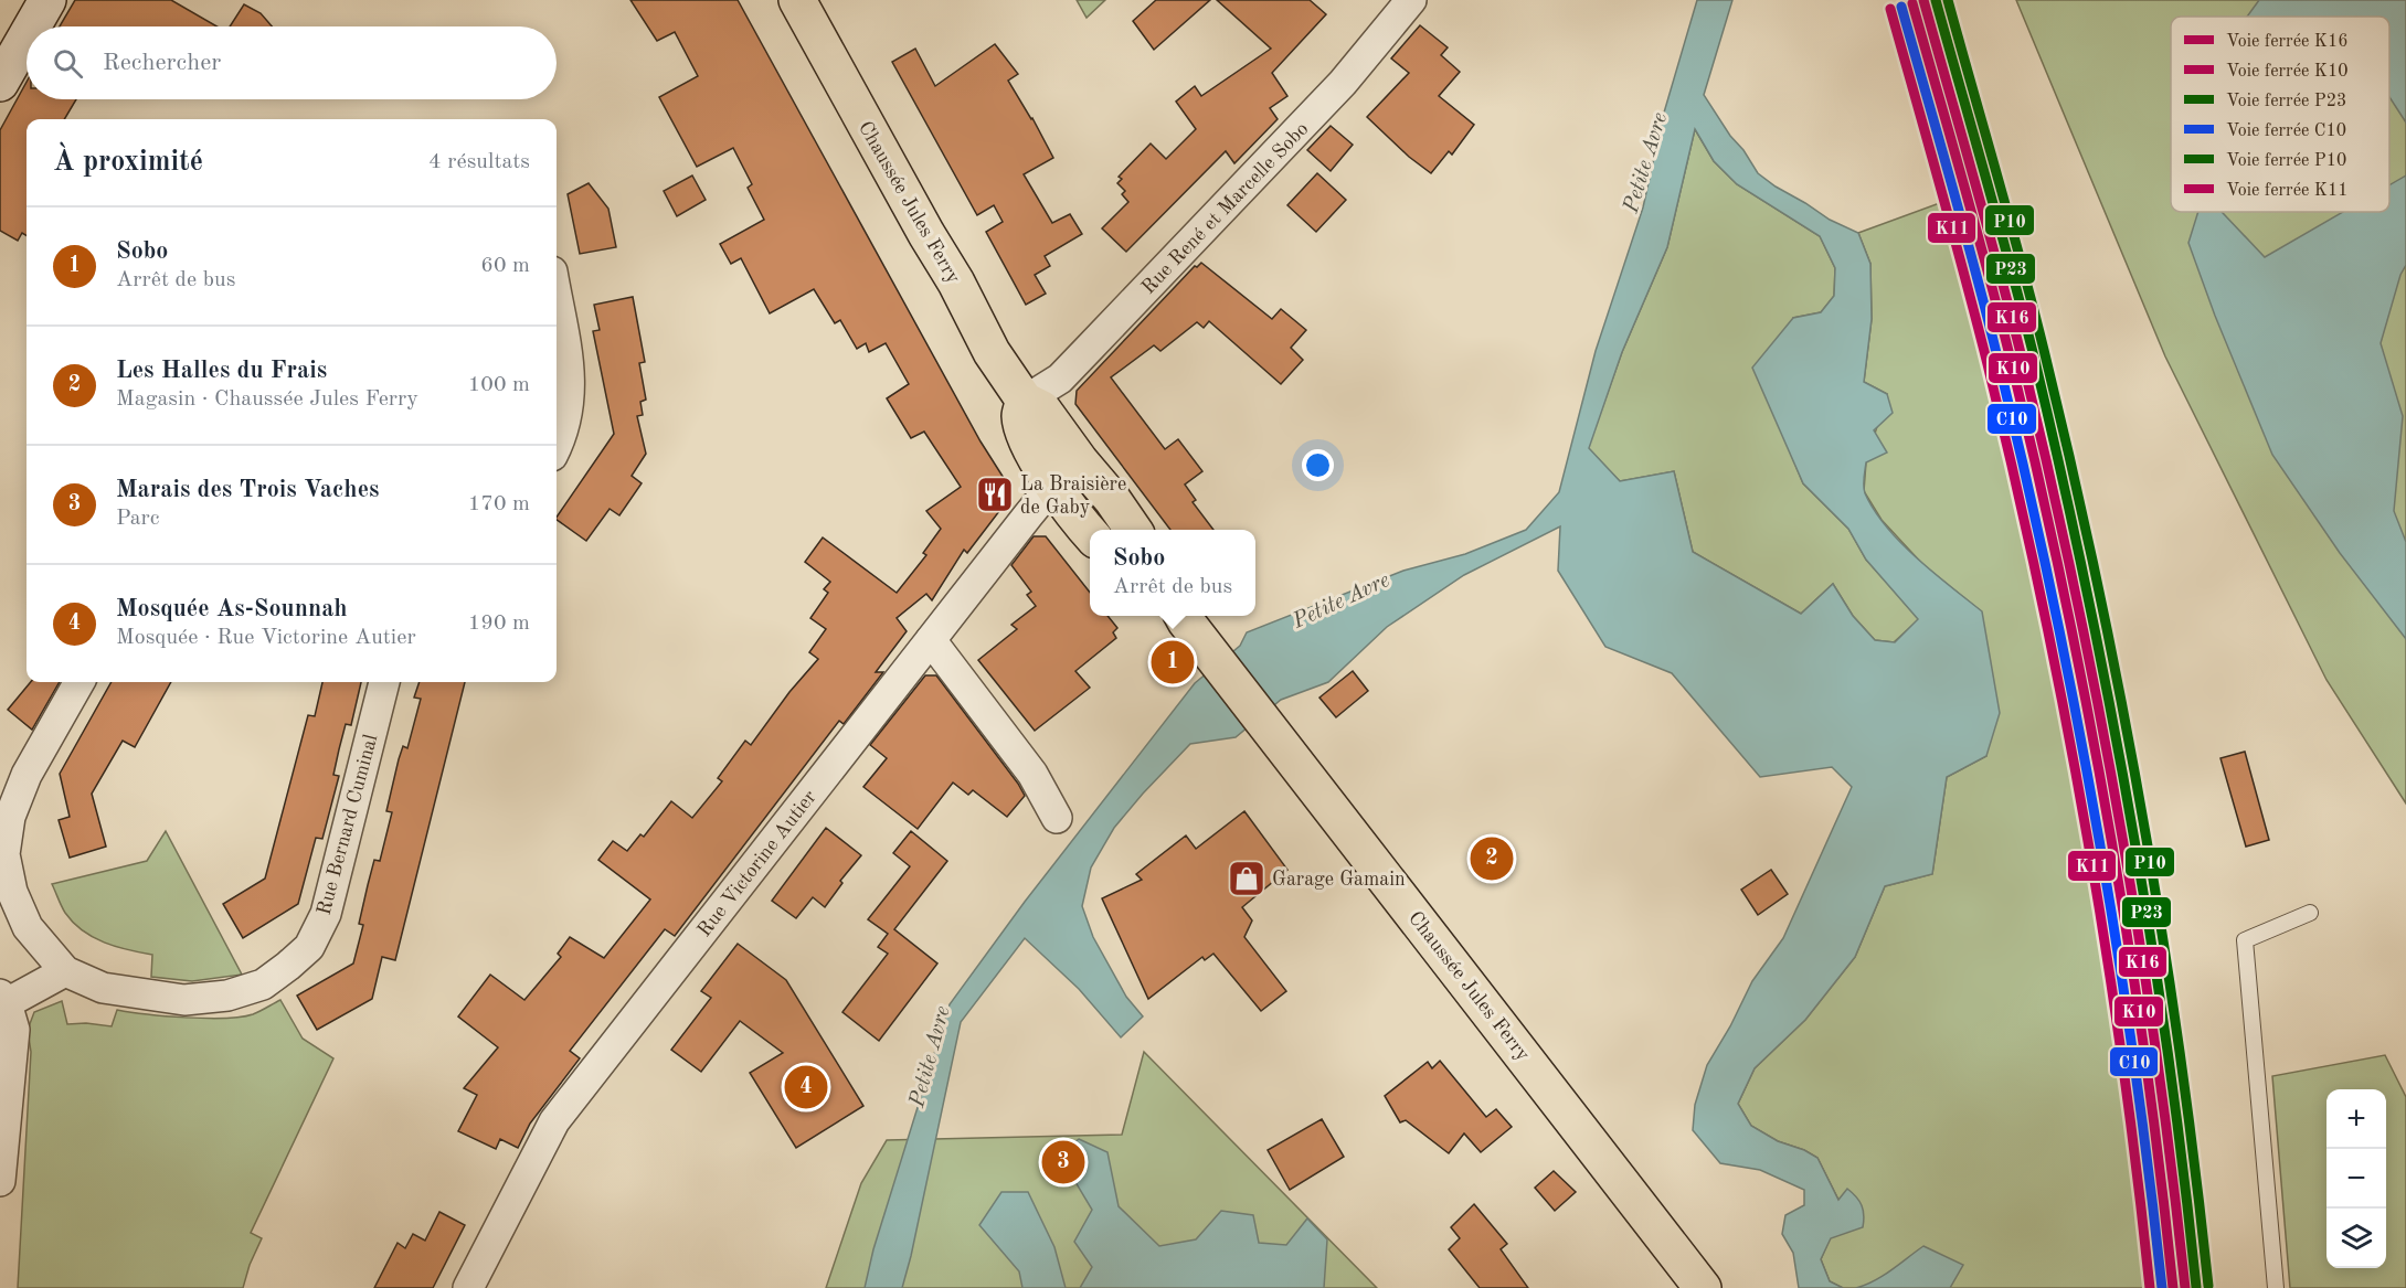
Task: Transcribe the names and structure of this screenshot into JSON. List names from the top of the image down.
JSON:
{
  "streets": {
    "main road": ["Chaussée Jules Ferry"],
    "street": ["Rue René et Marcelle Sobo", "Rue Bernard Cuminal", "Rue Victorine Autier"]
  },
  "crossings": [
    ["Chaussée Jules Ferry", "Rue René et Marcelle Sobo"],
    ["Chaussée Jules Ferry", "Rue Victorine Autier"]
  ],
  "water": ["Petite Avre"],
  "places": {
    "restaurant": ["La Braisière de Gaby"],
    "shop": ["Garage Gamain"]
  },
  "lines": [
    "rail line K16",
    "rail line P23",
    "rail line P10",
    "rail line K10",
    "rail line C10",
    "rail line K11"
  ],
  "legend": [
    "Voie ferrée K16",
    "Voie ferrée K10",
    "Voie ferrée P23",
    "Voie ferrée C10",
    "Voie ferrée P10",
    "Voie ferrée K11"
  ],
  "page": {
    "search": "Rechercher",
    "heading": ["À proximité", "4 résultats"],
    "list": [
      {
        "mark": "1",
        "name": "Sobo",
        "note": "Arrêt de bus",
        "value": "60 m"
      },
      {
        "mark": "2",
        "name": "Les Halles du Frais",
        "note": "Magasin · Chaussée Jules Ferry",
        "value": "100 m"
      },
      {
        "mark": "3",
        "name": "Marais des Trois Vaches",
        "note": "Parc",
        "value": "170 m"
      },
      {
        "mark": "4",
        "name": "Mosquée As-Sounnah",
        "note": "Mosquée · Rue Victorine Autier",
        "value": "190 m"
      }
    ],
    "popup": ["Sobo", "Arrêt de bus"],
    "pins": [
      "1",
      "2",
      "4",
      "3"
    ],
    "map_buttons": ["+", "−"]
  }
}
